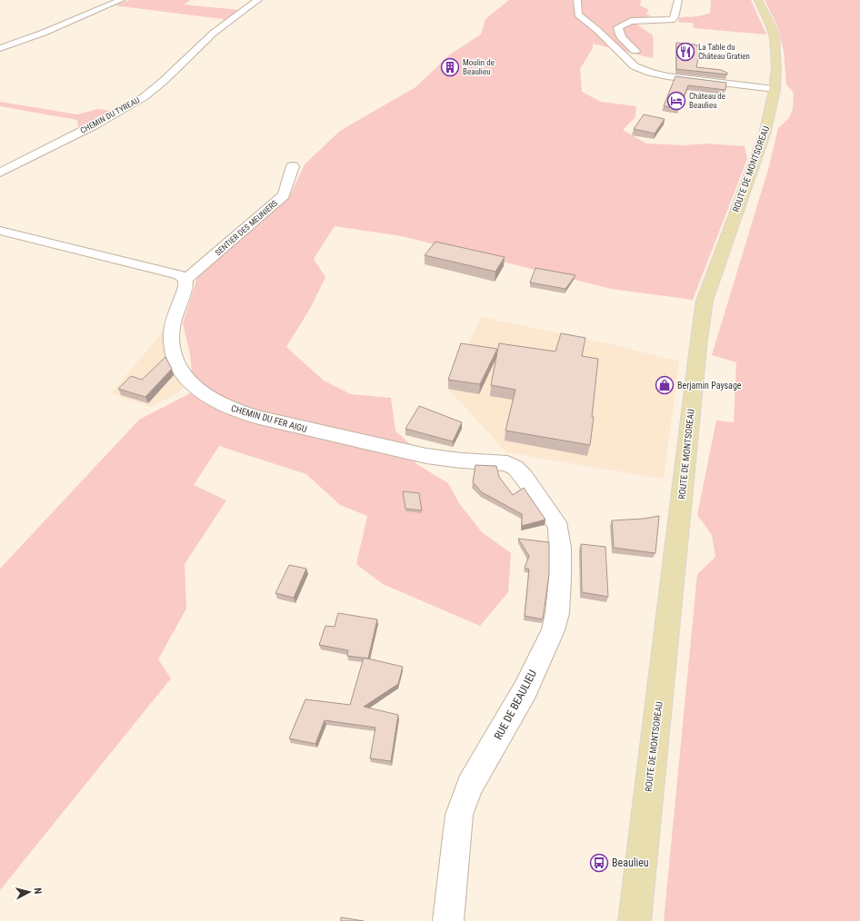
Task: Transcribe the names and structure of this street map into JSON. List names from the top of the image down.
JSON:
{
  "streets": {
    "main road": ["ROUTE DE MONTSOREAU"],
    "street": [
      "CHEMIN DU TYREAU",
      "SENTIER DES MEUNIERS",
      "CHEMIN DU FER AIGU",
      "RUE DE BEAULIEU"
    ]
  },
  "crossings": [
    ["SENTIER DES MEUNIERS", "CHEMIN DU FER AIGU"],
    ["CHEMIN DU FER AIGU", "RUE DE BEAULIEU"]
  ],
  "places": {
    "restaurant": ["La Table du Château Gratien"],
    "building": ["Moulin de Beaulieu"],
    "hotel": ["Château de Beaulieu"],
    "shop": ["Berjamin Paysage"],
    "bus stop": ["Beaulieu"]
  },
  "north": "right"
}
